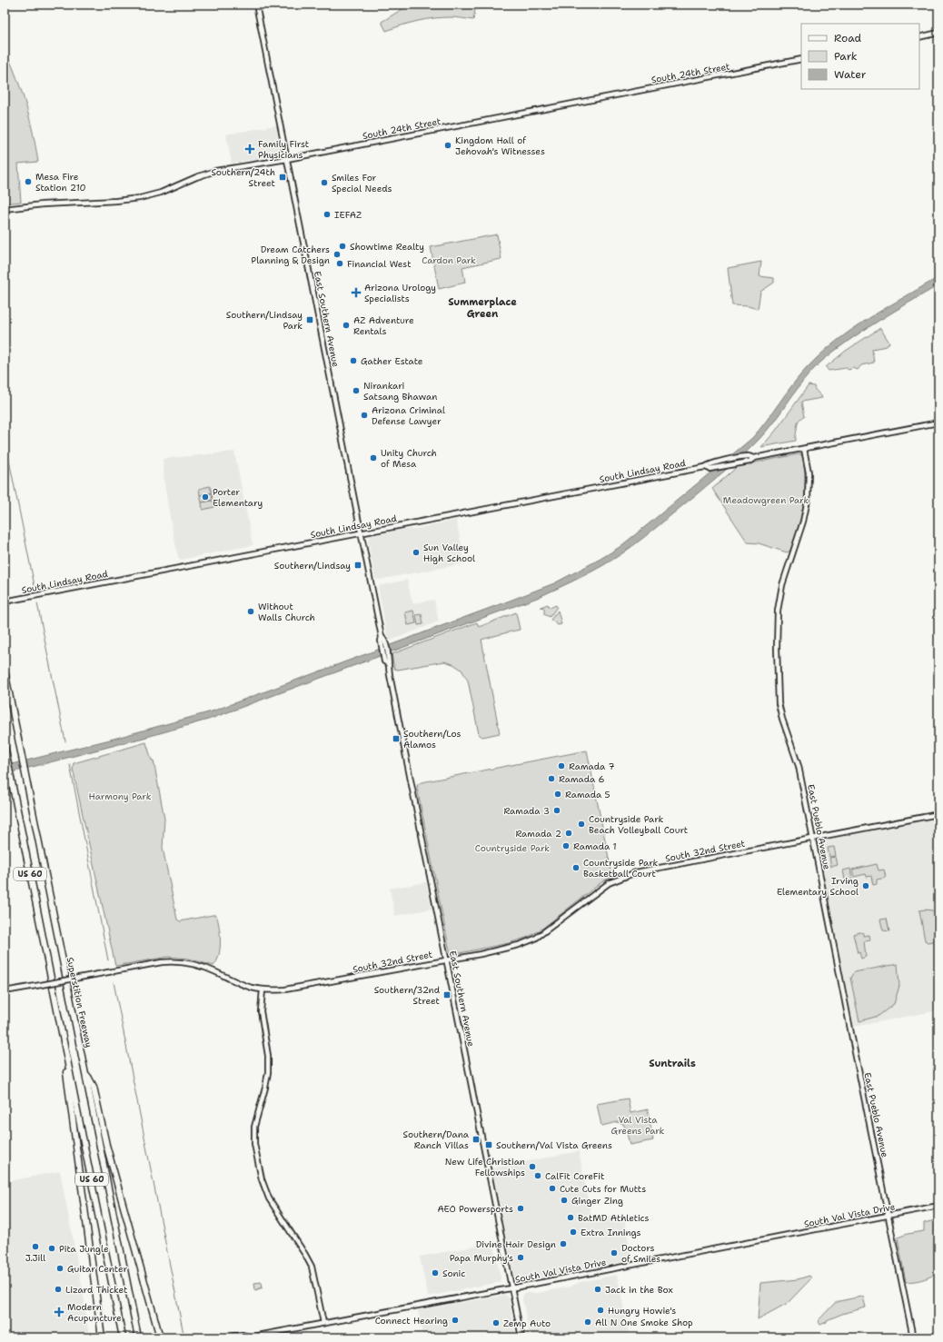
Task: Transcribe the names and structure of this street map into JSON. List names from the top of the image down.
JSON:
{
  "streets": {
    "highway": ["US 60", "Superstition Freeway"],
    "main road": [
      "South 24th Street",
      "East Southern Avenue",
      "South Lindsay Road",
      "East Pueblo Avenue",
      "South 32nd Street",
      "South Val Vista Drive"
    ]
  },
  "crossings": [
    ["South 24th Street", "East Southern Avenue"],
    ["East Southern Avenue", "South Lindsay Road"],
    ["East Southern Avenue", "South 32nd Street"],
    ["East Southern Avenue", "South Val Vista Drive"],
    ["South Lindsay Road", "East Pueblo Avenue"],
    ["East Pueblo Avenue", "South 32nd Street"],
    ["East Pueblo Avenue", "South Val Vista Drive"]
  ],
  "districts": ["Summerplace Green", "Suntrails"],
  "parks": [
    "Cardon Park",
    "Meadowgreen Park",
    "Harmony Park",
    "Countryside Park",
    "Val Vista Greens Park"
  ],
  "places": {
    "other": [
      "Kingdom Hall of Jehovah's Witnesses",
      "Mesa Fire Station 210",
      "Smiles For Special Needs",
      "IEFAZ",
      "Showtime Realty",
      "Dream Catchers Planning & Design",
      "Financial West",
      "AZ Adventure Rentals",
      "Gather Estate",
      "Nirankari Satsang Bhawan",
      "Arizona Criminal Defense Lawyer",
      "Unity Church of Mesa",
      "Porter Elementary",
      "Sun Valley High School",
      "Without Walls Church",
      "Ramada 7",
      "Ramada 6",
      "Ramada 5",
      "Ramada 3",
      "Countryside Park Beach Volleyball Court",
      "Ramada 2",
      "Ramada 1",
      "Countryside Park Basketball Court",
      "Irving Elementary School",
      "New Life Christian Fellowships",
      "CalFit CoreFit",
      "Cute Cuts for Mutts",
      "Ginger Zing",
      "AEO Powersports",
      "BatMD Athletics",
      "Extra Innings",
      "Divine Hair Design",
      "J.Jill",
      "Pita Jungle",
      "Doctors of Smiles",
      "Papa Murphy's",
      "Guitar Center",
      "Sonic",
      "Lizard Thicket",
      "Jack in the Box",
      "Hungry Howie's",
      "Connect Hearing",
      "All N One Smoke Shop",
      "Zemp Auto"
    ],
    "health": ["Family First Physicians", "Arizona Urology Specialists", "Modern Acupuncture"],
    "transit": [
      "Southern/24th Street",
      "Southern/Lindsay Park",
      "Southern/Lindsay",
      "Southern/Los Alamos",
      "Southern/32nd Street",
      "Southern/Dana Ranch Villas",
      "Southern/Val Vista Greens"
    ]
  },
  "legend": ["Road", "Park", "Water"]
}
